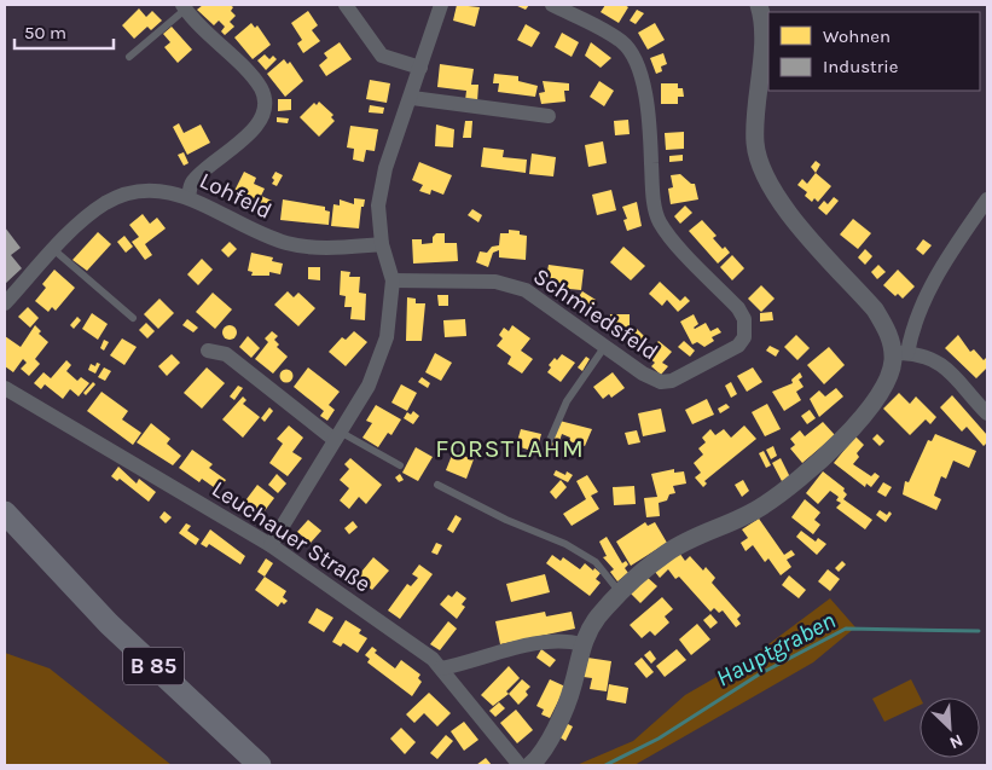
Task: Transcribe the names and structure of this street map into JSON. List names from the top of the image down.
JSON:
{
  "streets": {
    "main road": ["B 85"],
    "street": ["Lohfeld", "Schmiedsfeld", "Leuchauer Straße"]
  },
  "districts": ["FORSTLAHM"],
  "water": ["Hauptgraben"],
  "legend": ["Wohnen", "Industrie"],
  "scale_bar": "50 m",
  "north": "bottom right"
}
